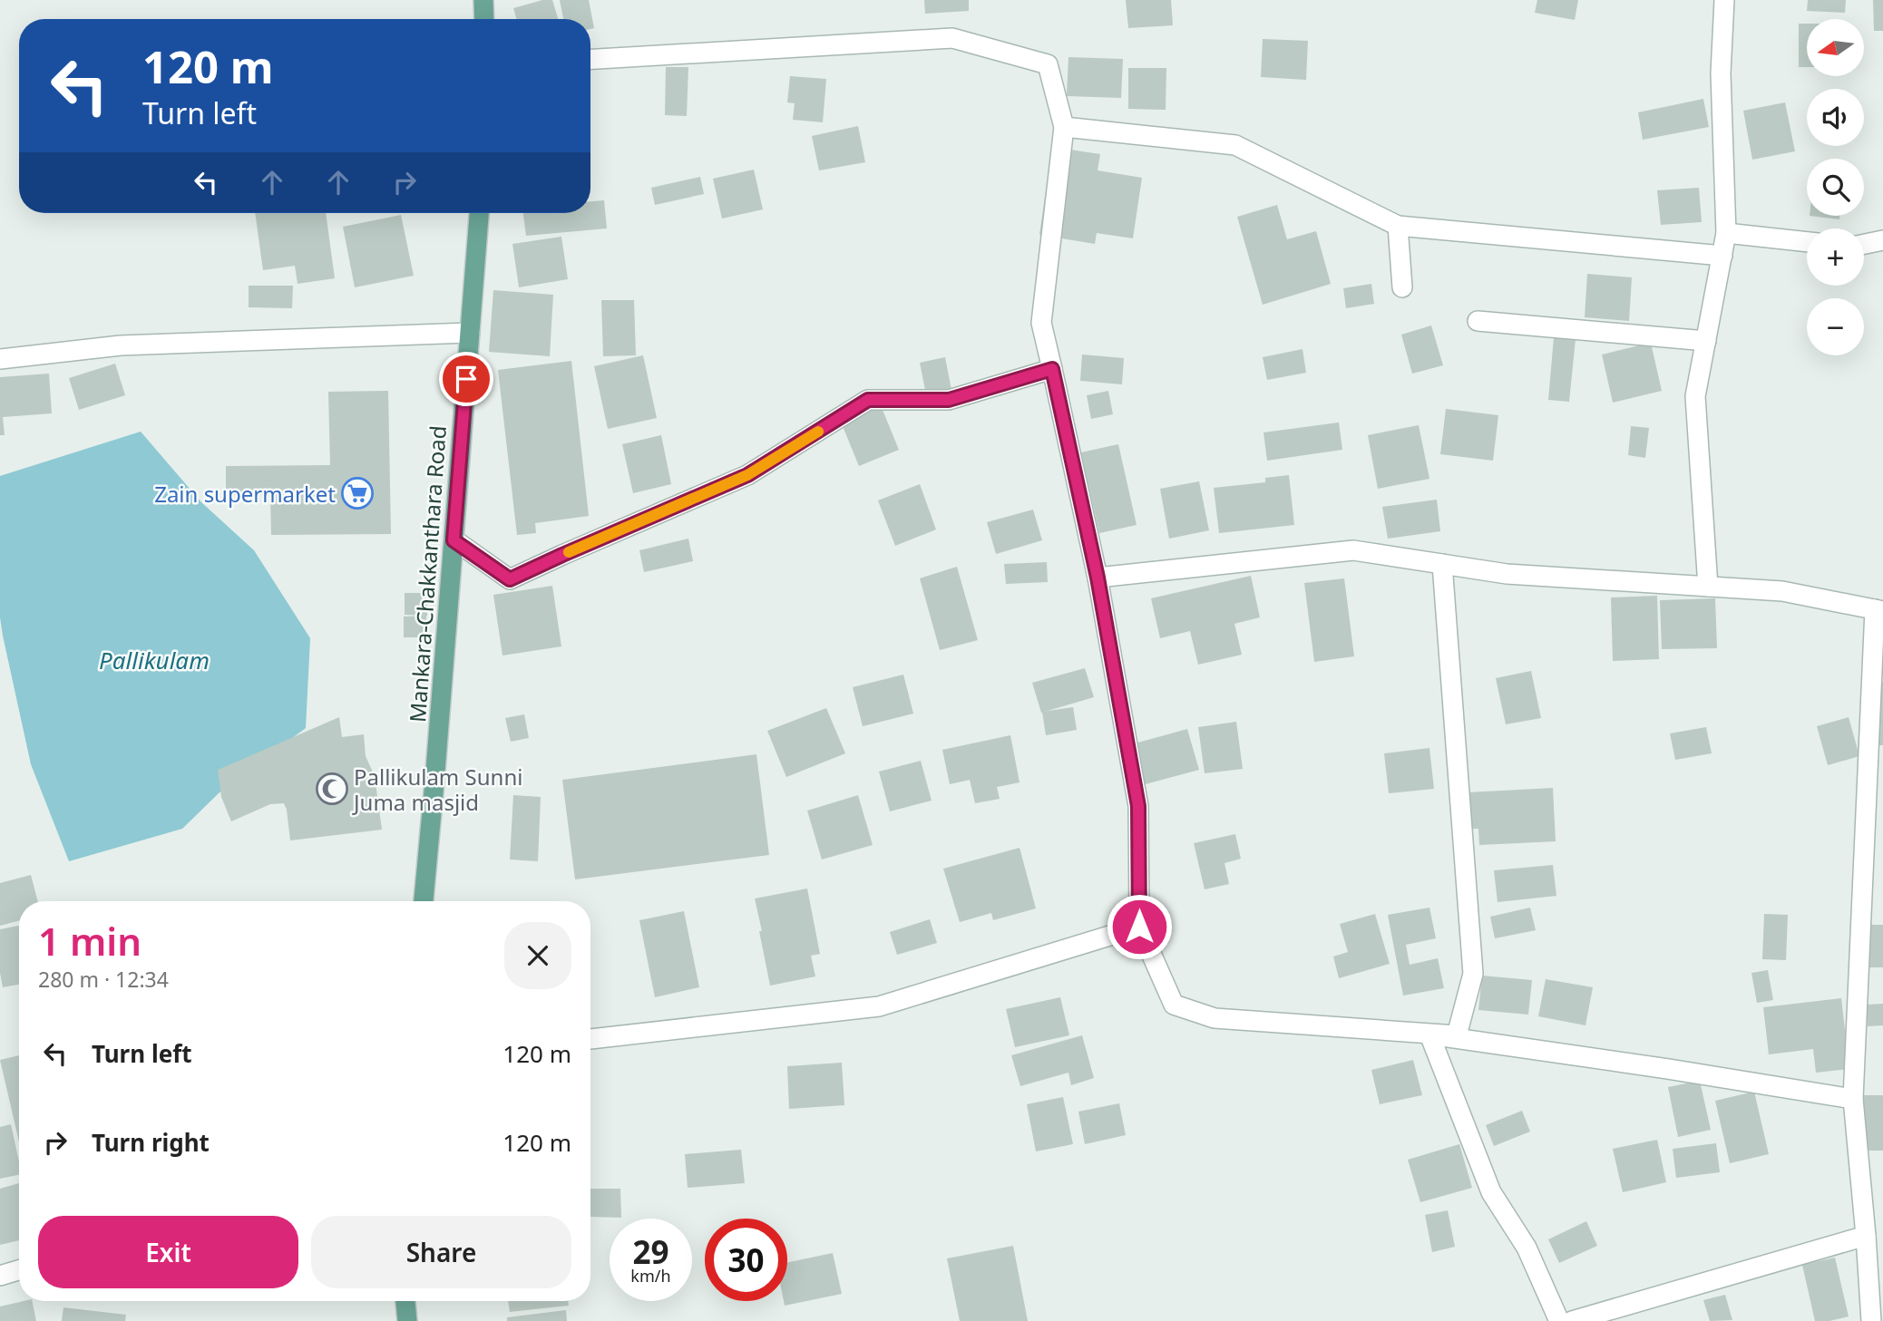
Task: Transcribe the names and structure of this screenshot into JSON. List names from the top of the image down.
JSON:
{
  "streets": {
    "main road": ["Mankara-Chakkanthara Road"]
  },
  "water": ["Pallikulam"],
  "places": {
    "supermarket": ["Zain supermarket"],
    "mosque": ["Pallikulam Sunni Juma masjid"]
  },
  "north": "left",
  "page": {
    "map_buttons": ["+", "−"],
    "turn": ["120 m", "Turn left"],
    "heading": ["1 min", "280 m · 12:34"],
    "list": [
      {
        "name": "Turn left",
        "value": "120 m"
      },
      {
        "name": "Turn right",
        "value": "120 m"
      }
    ],
    "buttons": ["Exit", "Share"],
    "speed": "29 km/h",
    "limit": "30"
  }
}
